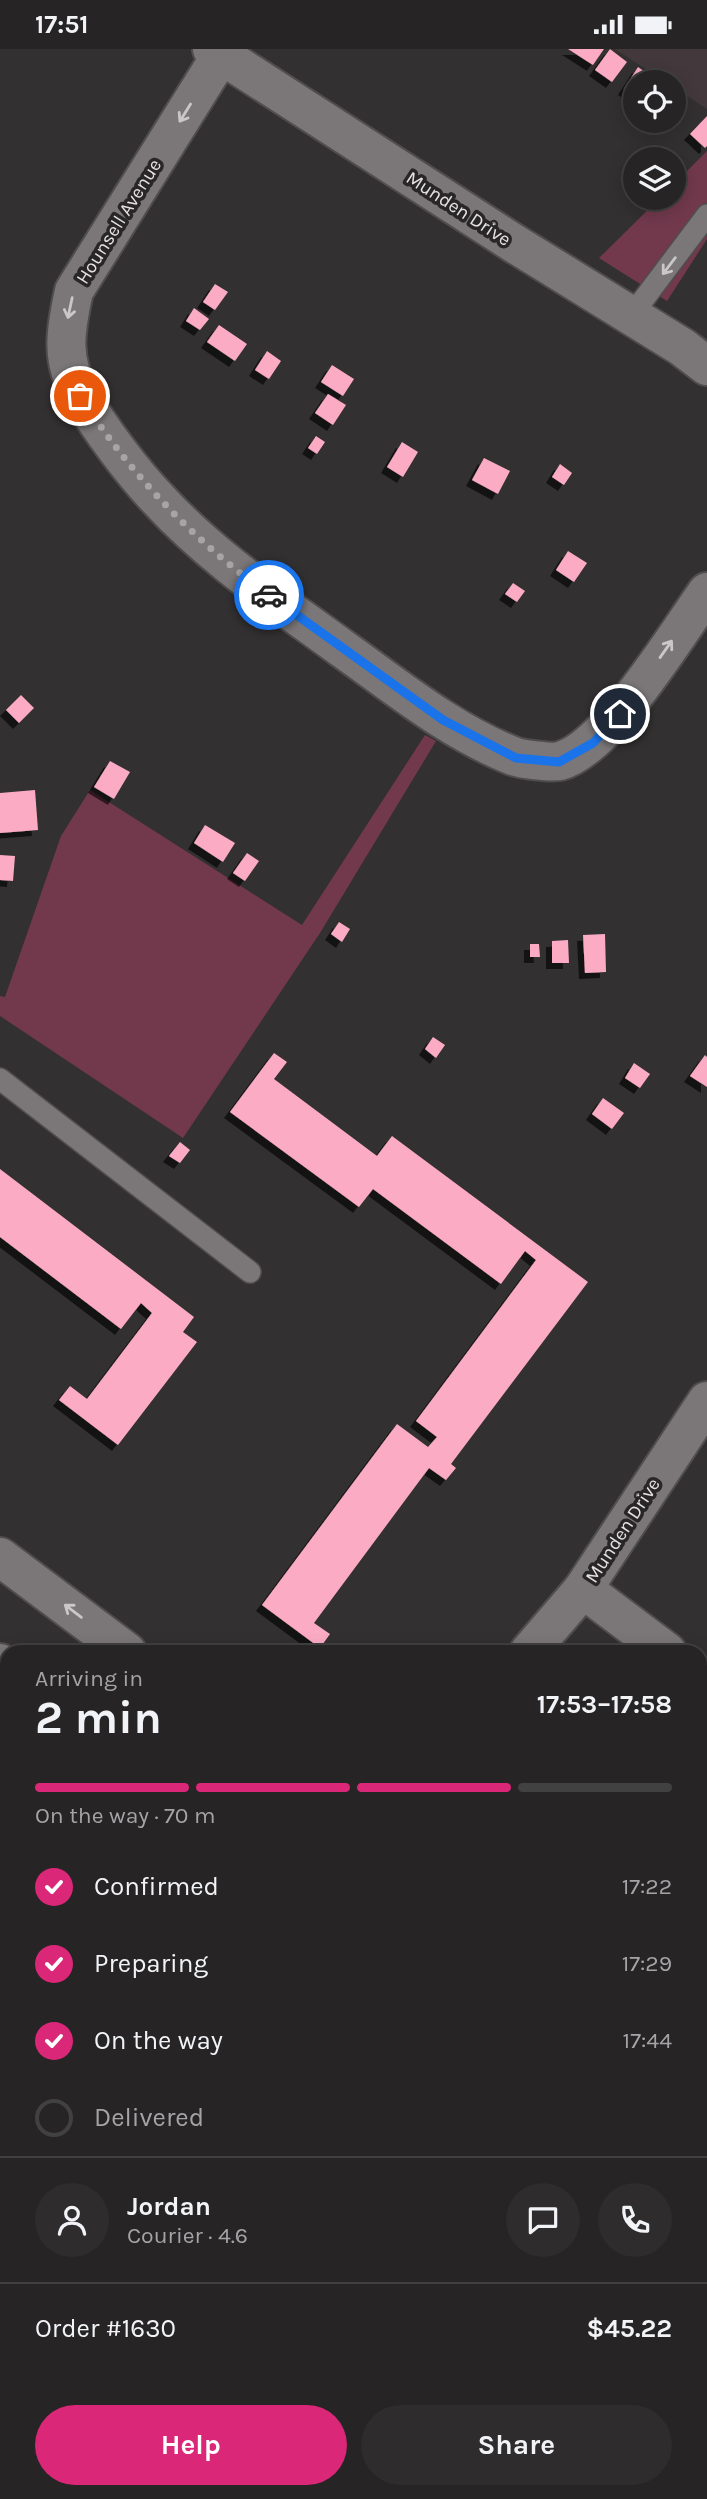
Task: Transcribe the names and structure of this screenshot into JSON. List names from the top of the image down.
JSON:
{
  "streets": {
    "street": ["Munden Drive", "Hounsell Avenue"]
  },
  "crossings": [
    ["Munden Drive", "Hounsell Avenue"]
  ],
  "page": {
    "status": "17:51",
    "heading": ["2 min", "Arriving in", "17:53–17:58"],
    "panel": [
      "Jordan",
      "Courier · 4.6",
      "Order #1630",
      "$45.22"
    ],
    "bar": "On the way · 70 m",
    "list": [
      ["Confirmed", "17:22"],
      ["Preparing", "17:29"],
      ["On the way", "17:44"],
      "Delivered"
    ],
    "buttons": ["Help", "Share"]
  }
}
